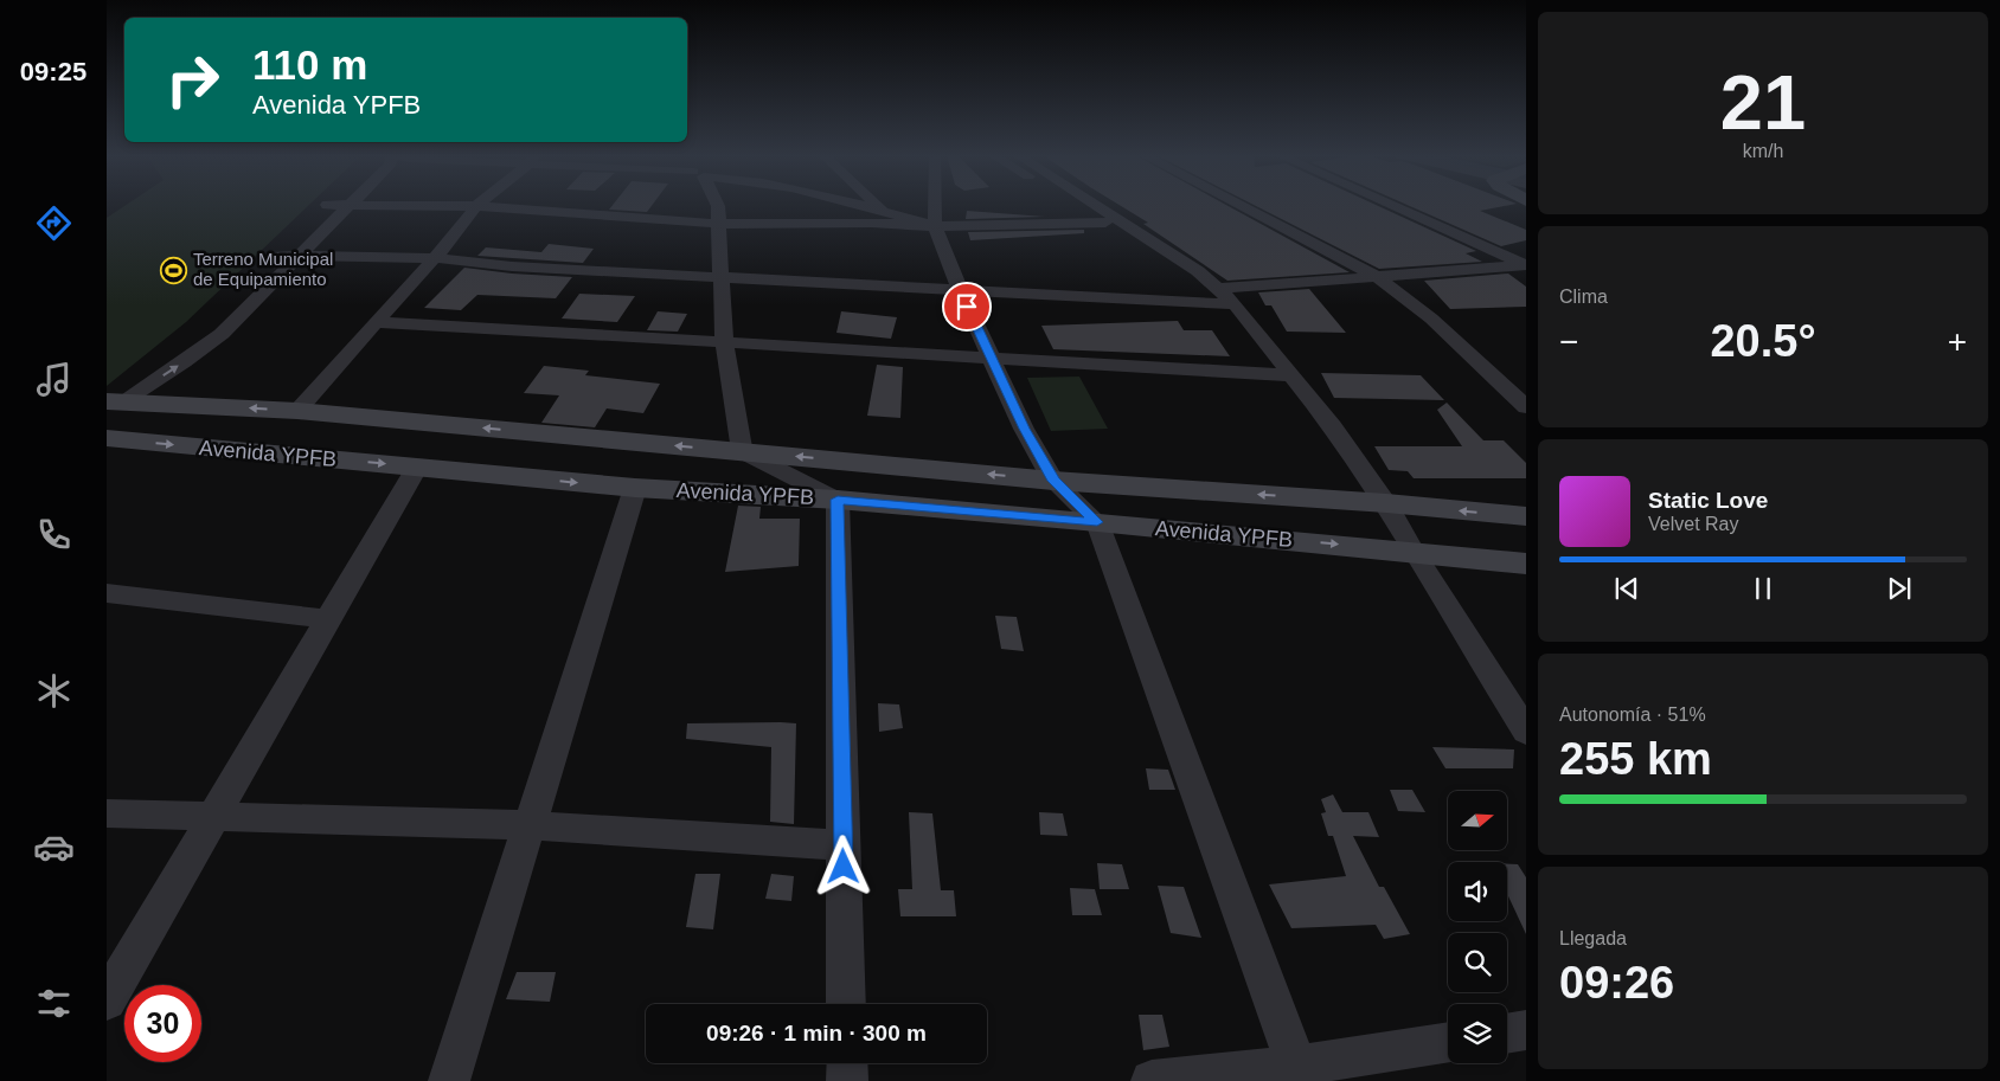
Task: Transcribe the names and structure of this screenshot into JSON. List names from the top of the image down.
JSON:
{
  "streets": {
    "street": ["Avenida YPFB"]
  },
  "places": {
    "sports": ["Terreno Municipal de Equipamiento"]
  },
  "north": "right",
  "page": {
    "tabs": "09:25",
    "tile": [
      ["21", "km/h"],
      "Clima",
      ["Autonomía · 51%", "255 km"],
      ["Llegada", "09:26"]
    ],
    "turn": ["110 m", "Avenida YPFB"],
    "heat": ["−", "20.5°", "+"],
    "song": ["Static Love", "Velvet Ray"],
    "limit": "30",
    "trip": "09:26 · 1 min · 300 m"
  }
}
